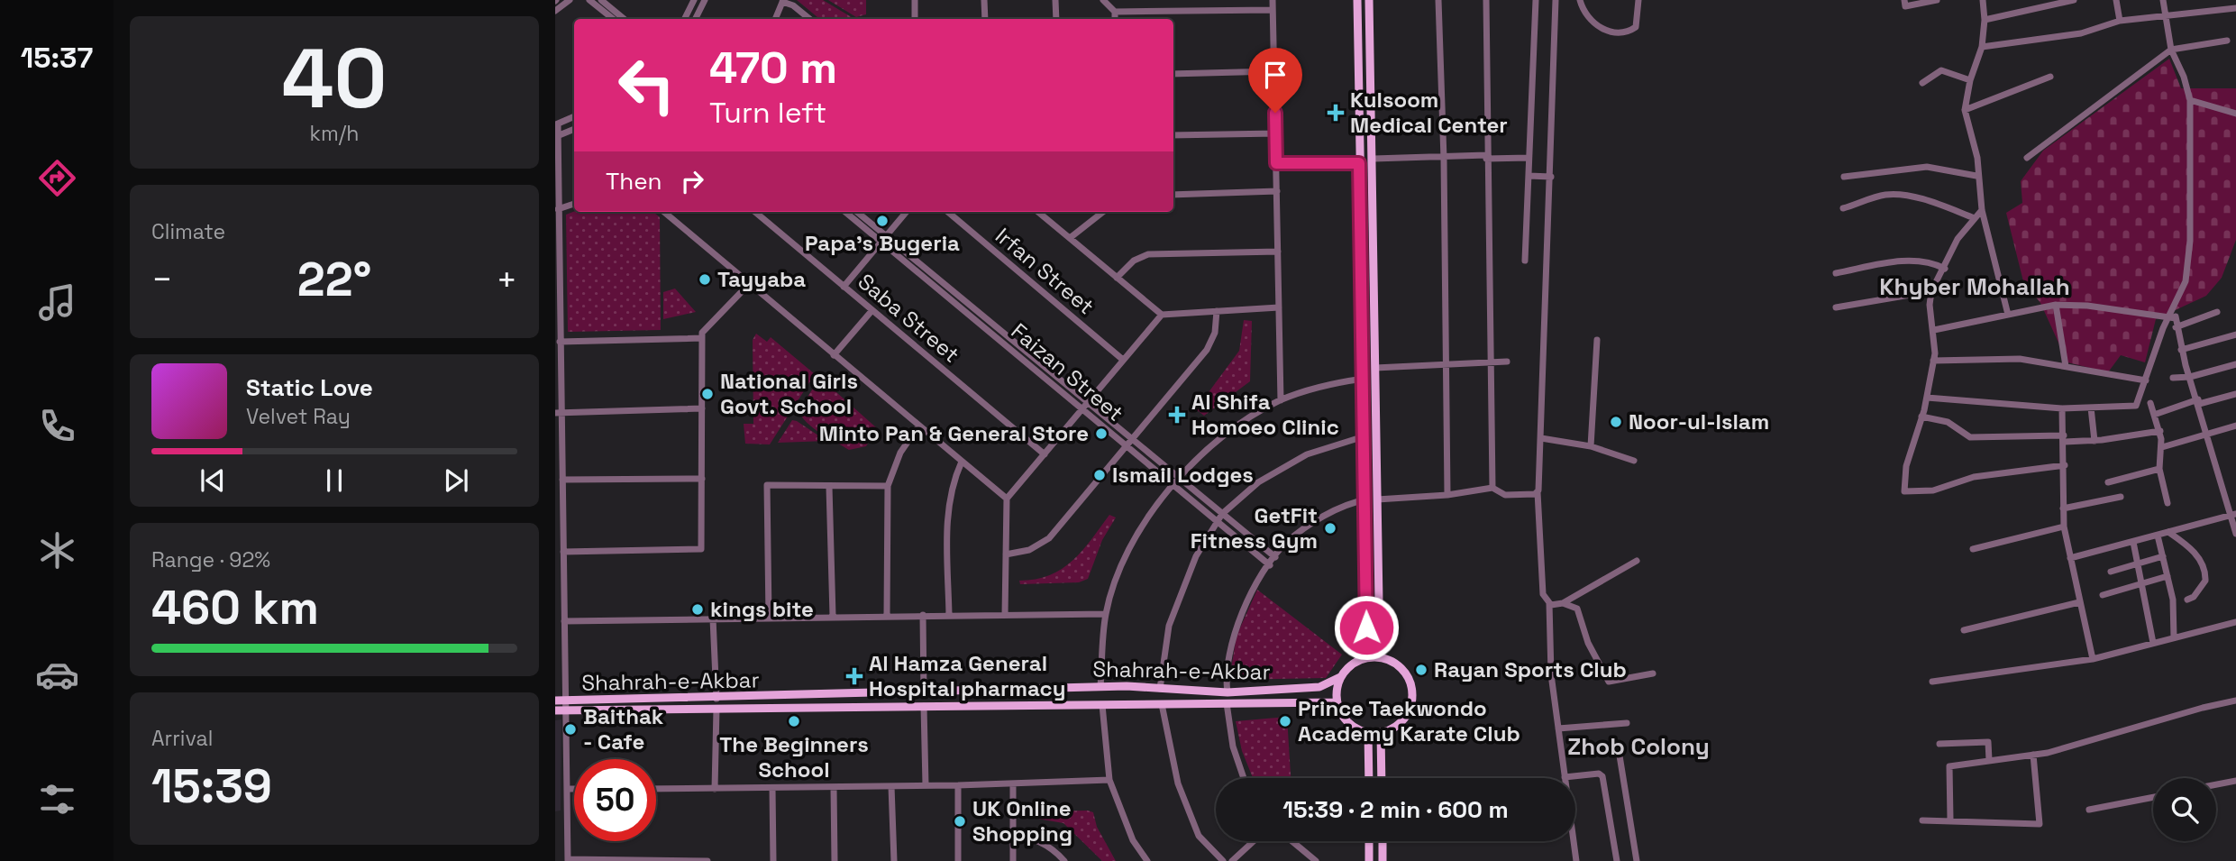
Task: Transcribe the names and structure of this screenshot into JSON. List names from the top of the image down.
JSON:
{
  "streets": {
    "main road": ["Shahrah-e-Akbar"],
    "street": ["Irfan Street", "Saba Street", "Faizan Street"]
  },
  "districts": ["Khyber Mohallah", "Zhob Colony"],
  "places": {
    "health": ["Kulsoom Medical Center", "Al Shifa Homoeo Clinic", "Al Hamza General Hospital pharmacy"],
    "other": [
      "Papa's Bugeria",
      "Tayyaba",
      "National Girls Govt. School",
      "Noor-ul-Islam",
      "Minto Pan & General Store",
      "Ismail Lodges",
      "GetFit Fitness Gym",
      "kings bite",
      "Rayan Sports Club",
      "The Beginners School",
      "Prince Taekwondo Academy Karate Club",
      "Baithak - Cafe",
      "UK Online Shopping"
    ]
  },
  "page": {
    "tabs": "15:37",
    "tile": [
      ["40", "km/h"],
      "Climate",
      ["Range · 92%", "460 km"],
      ["Arrival", "15:39"]
    ],
    "turn": ["470 m", "Turn left"],
    "then": "Then",
    "heat": ["−", "22°", "+"],
    "song": ["Static Love", "Velvet Ray"],
    "limit": "50",
    "trip": "15:39 · 2 min · 600 m"
  }
}
